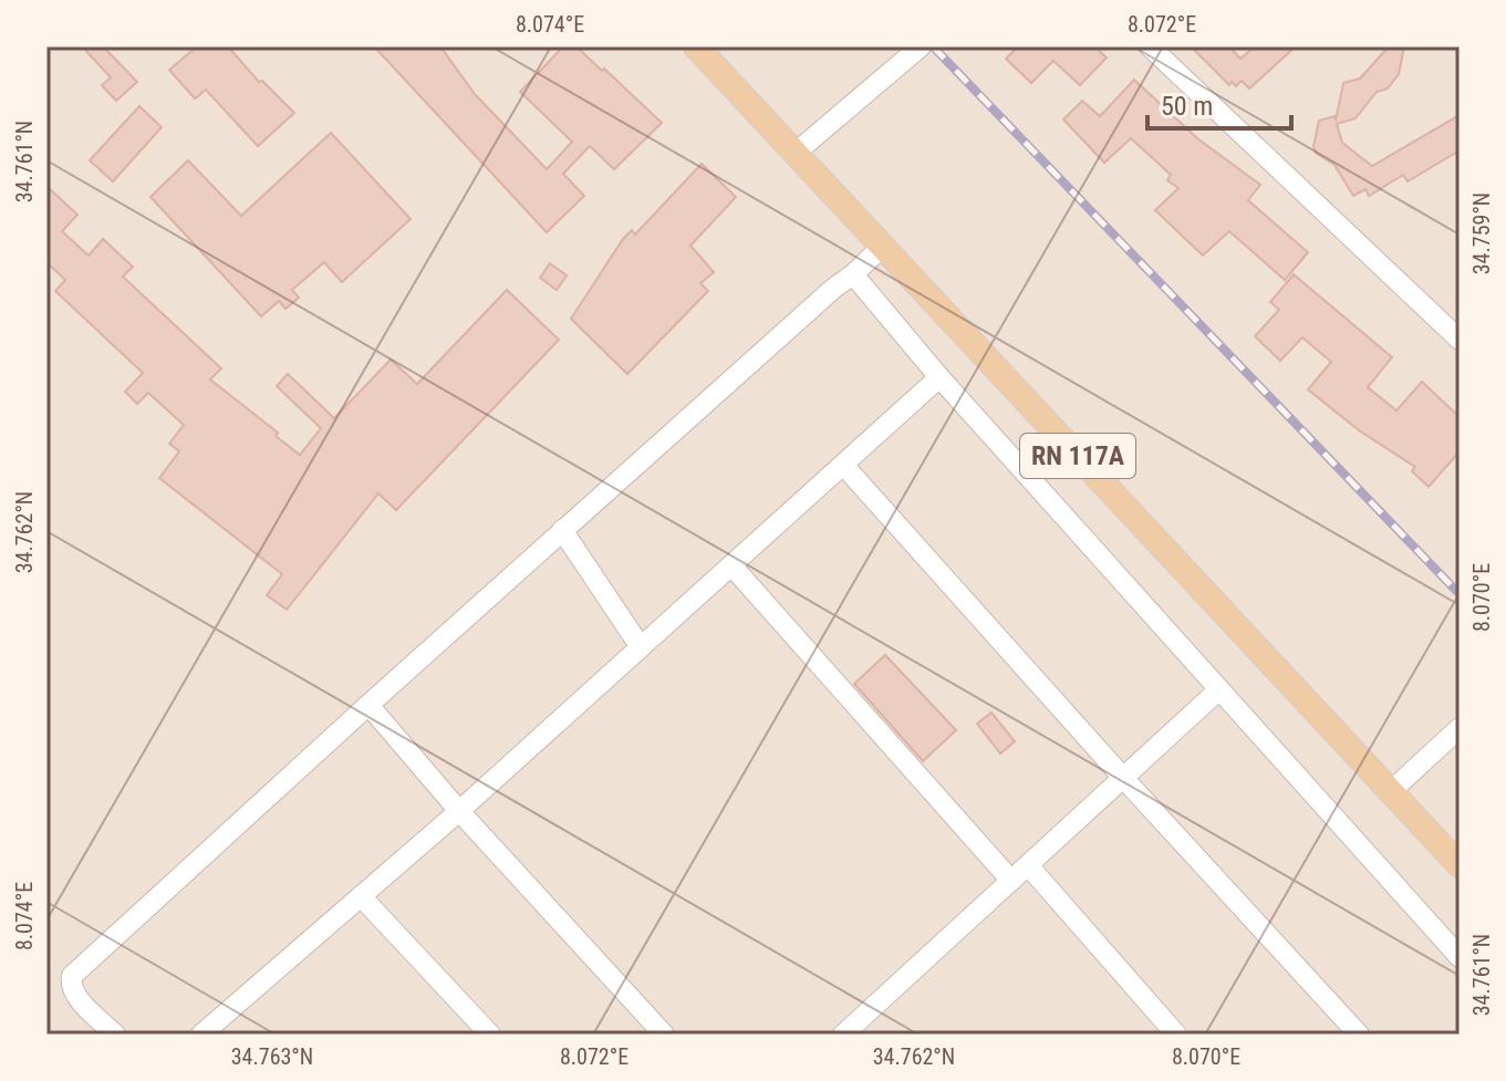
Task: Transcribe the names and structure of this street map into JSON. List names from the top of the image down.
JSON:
{
  "streets": {
    "main road": ["RN 117A"]
  },
  "scale_bar": "50 m",
  "coordinates": [
    "8.074°E",
    "8.072°E",
    "34.761°N",
    "34.759°N",
    "34.762°N",
    "8.070°E",
    "34.763°N"
  ]
}
